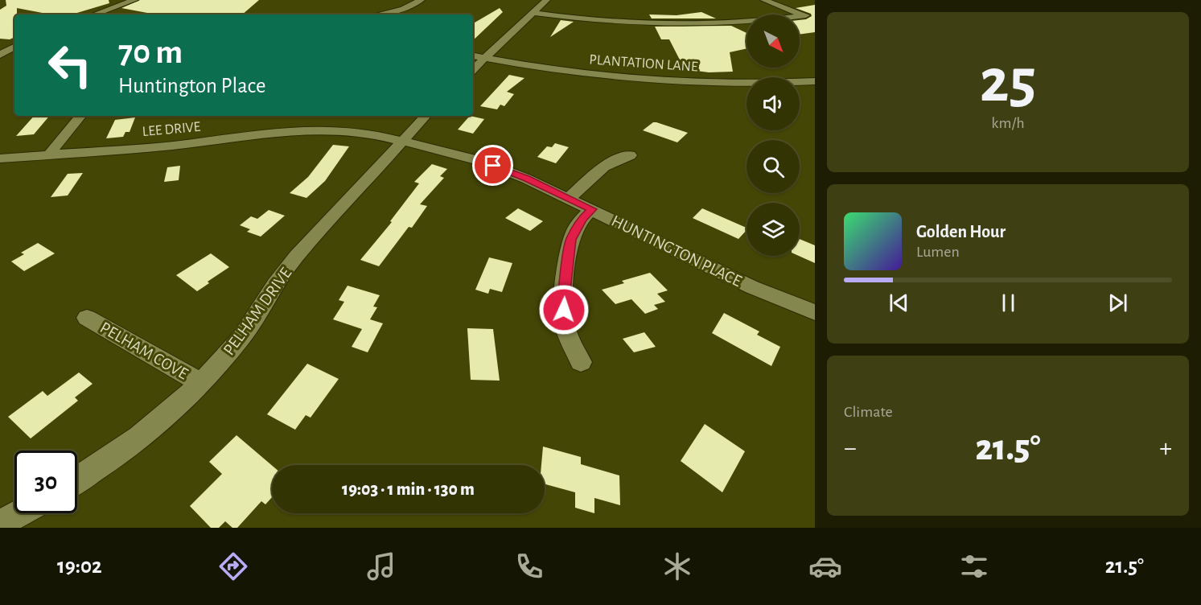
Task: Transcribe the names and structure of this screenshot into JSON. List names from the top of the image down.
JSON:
{
  "streets": {
    "street": [
      "PLANTATION LANE",
      "LEE DRIVE",
      "HUNTINGTON PLACE",
      "PELHAM DRIVE",
      "PELHAM COVE"
    ]
  },
  "crossings": [
    ["LEE DRIVE", "HUNTINGTON PLACE"],
    ["LEE DRIVE", "PELHAM DRIVE"],
    ["HUNTINGTON PLACE", "PELHAM DRIVE"],
    ["PELHAM DRIVE", "PELHAM COVE"]
  ],
  "north": "bottom right",
  "page": {
    "tile": [
      ["25", "km/h"],
      "Climate"
    ],
    "turn": ["70 m", "Huntington Place"],
    "song": ["Golden Hour", "Lumen"],
    "heat": ["−", "21.5°", "+"],
    "limit": "30",
    "trip": "19:03 · 1 min · 130 m",
    "tabs": ["19:02", "21.5°"]
  }
}
